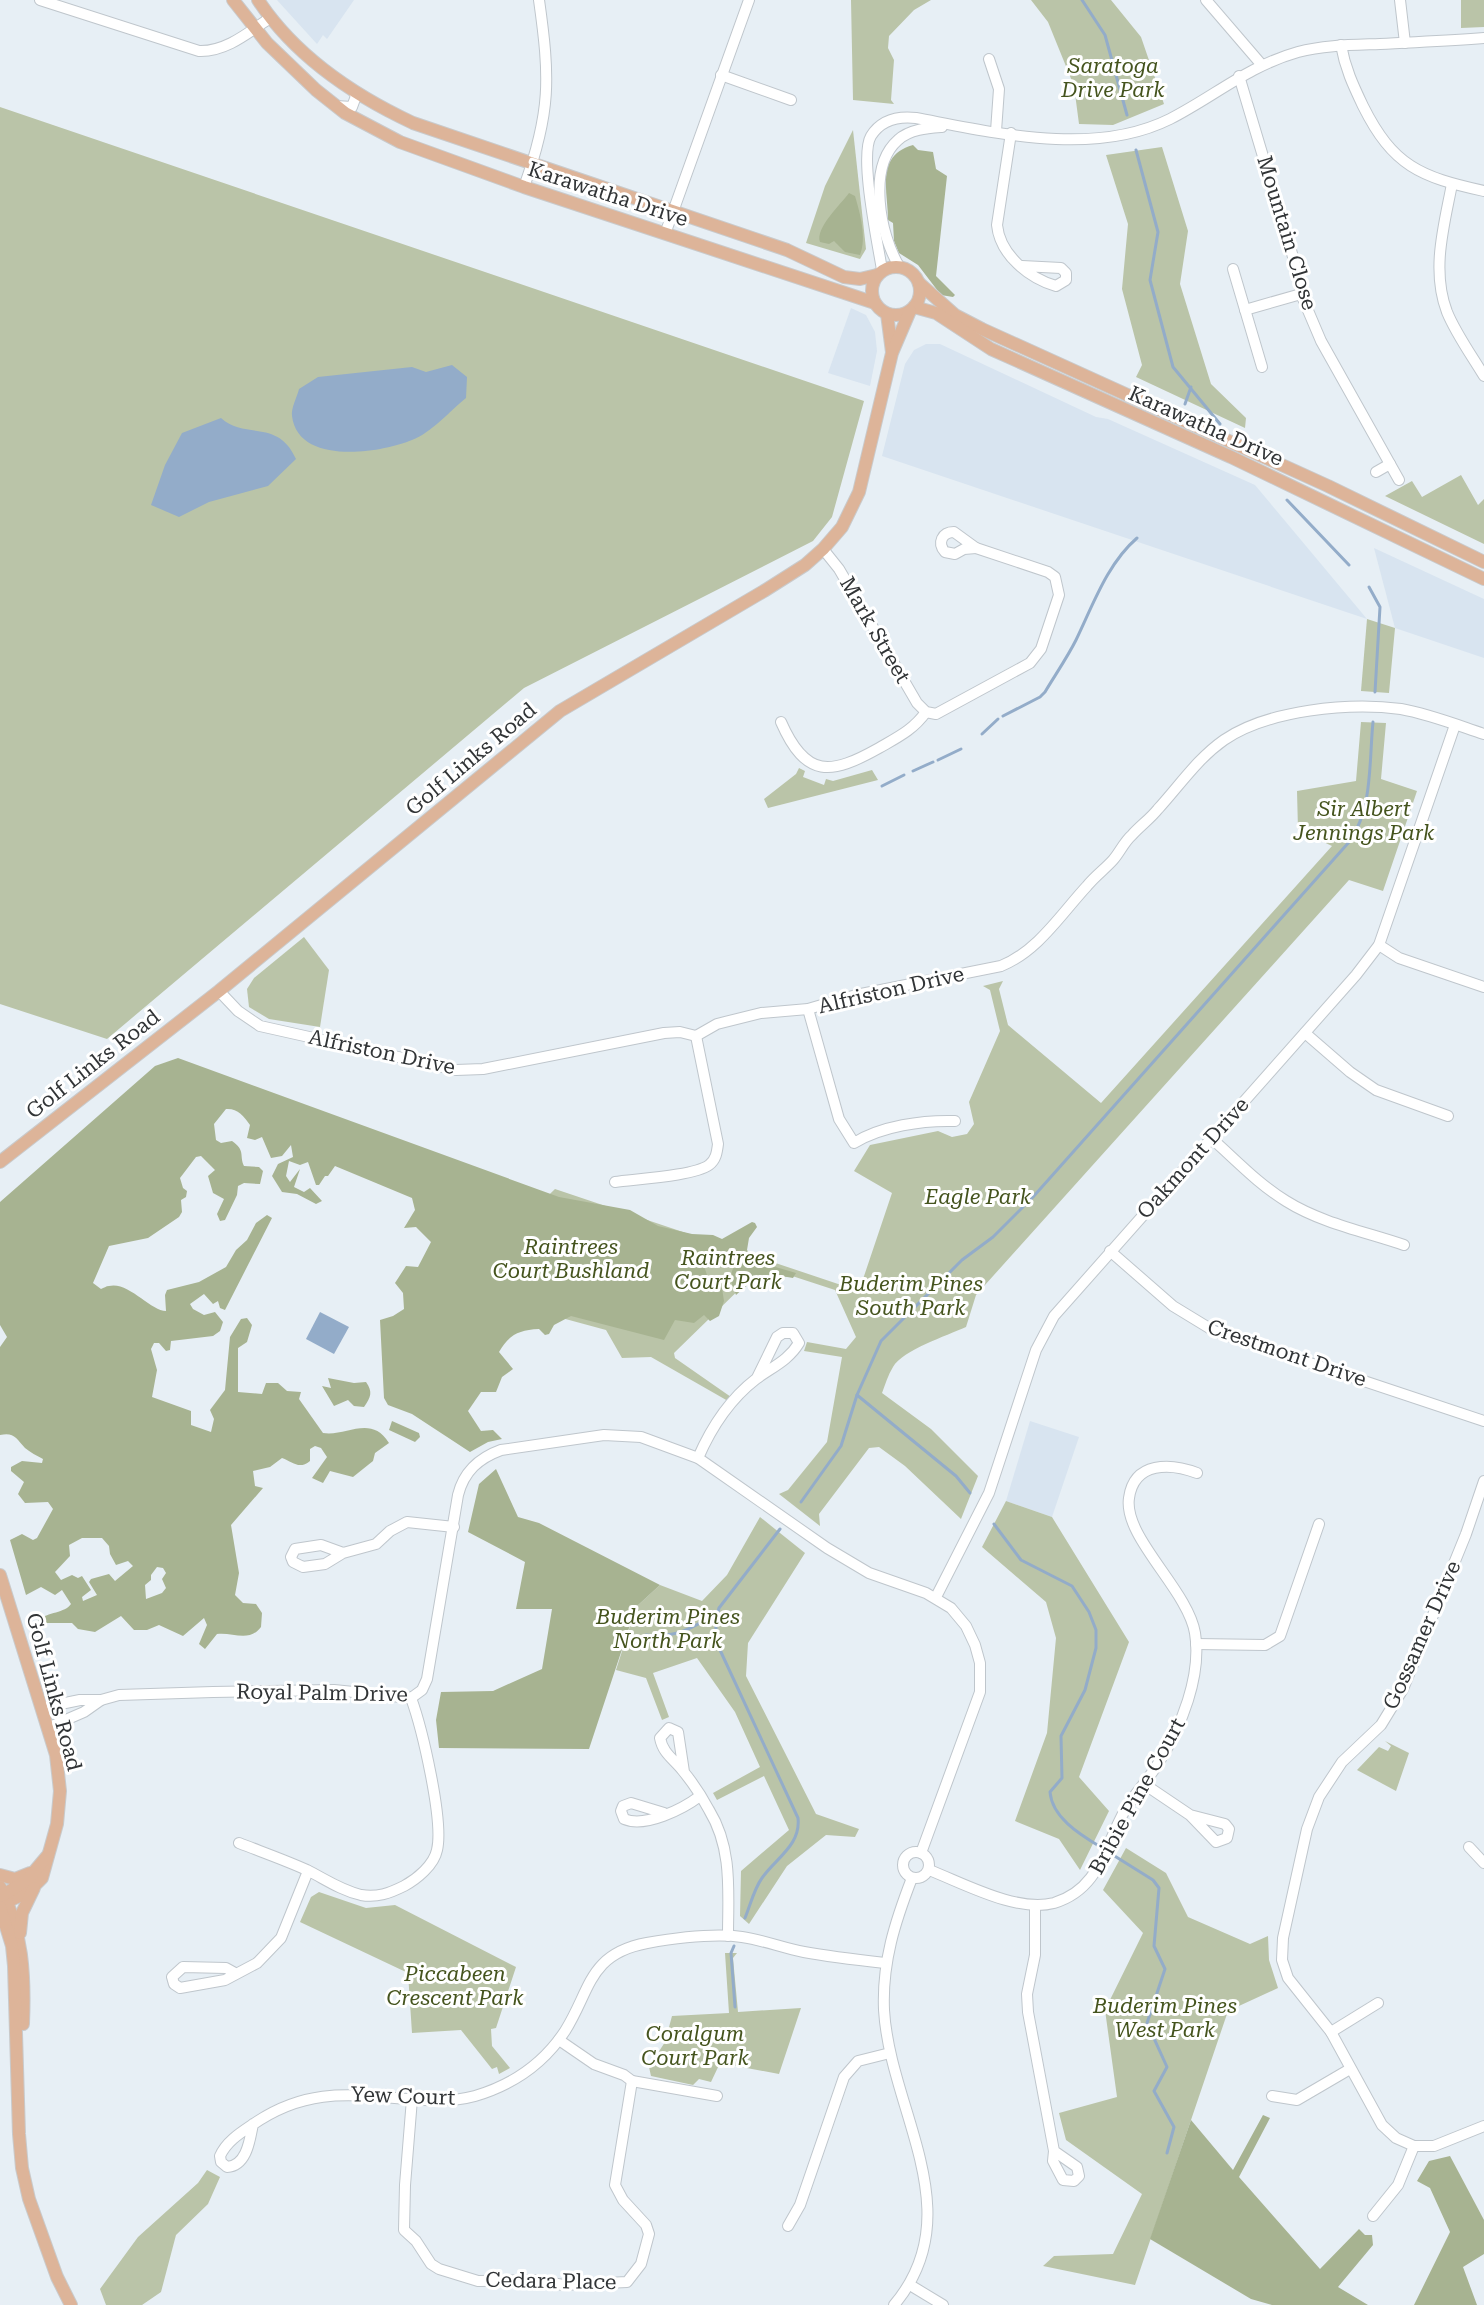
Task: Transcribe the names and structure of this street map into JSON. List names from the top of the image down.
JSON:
{
  "streets": {
    "main road": ["Karawatha Drive", "Golf Links Road"],
    "street": [
      "Mountain Close",
      "Mark Street",
      "Alfriston Drive",
      "Oakmont Drive",
      "Crestmont Drive",
      "Gossamer Drive",
      "Royal Palm Drive",
      "Bribie Pine Court",
      "Yew Court",
      "Cedara Place"
    ]
  },
  "crossings": [
    ["Karawatha Drive", "Golf Links Road"],
    ["Mark Street", "Golf Links Road"],
    ["Golf Links Road", "Alfriston Drive"],
    ["Golf Links Road", "Royal Palm Drive"],
    ["Alfriston Drive", "Oakmont Drive"],
    ["Oakmont Drive", "Crestmont Drive"],
    ["Oakmont Drive", "Royal Palm Drive"],
    ["Yew Court", "Cedara Place"]
  ],
  "parks": [
    "Saratoga Drive Park",
    "Sir Albert Jennings Park",
    "Eagle Park",
    "Raintrees Court Bushland",
    "Raintrees Court Park",
    "Buderim Pines South Park",
    "Buderim Pines North Park",
    "Piccabeen Crescent Park",
    "Buderim Pines West Park",
    "Coralgum Court Park"
  ]
}
